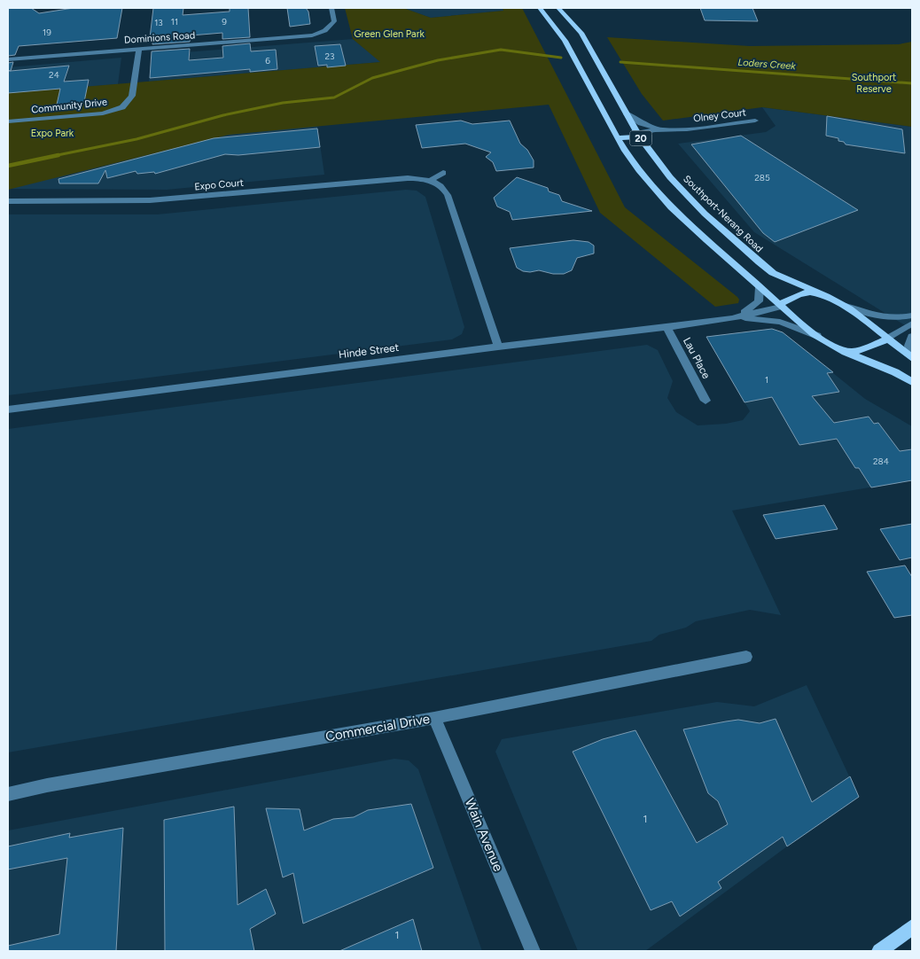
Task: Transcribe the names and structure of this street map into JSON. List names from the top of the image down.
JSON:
{
  "streets": {
    "main road": ["20", "Southport-Nerang Road"],
    "street": [
      "Dominions Road",
      "Community Drive",
      "Olney Court",
      "Expo Court",
      "Hinde Street",
      "Lau Place",
      "Commercial Drive",
      "Wain Avenue"
    ]
  },
  "crossings": [
    ["Dominions Road", "Community Drive"],
    ["Olney Court", "Southport-Nerang Road"],
    ["20", "Southport-Nerang Road"],
    ["20", "Hinde Street"],
    ["Hinde Street", "Lau Place"],
    ["Commercial Drive", "Wain Avenue"]
  ],
  "water": ["Loders Creek"],
  "parks": ["Green Glen Park", "Southport Reserve", "Expo Park"],
  "house_numbers": [
    "11",
    "9",
    "13",
    "19",
    "23",
    "6",
    "24",
    "285",
    "1",
    "284",
    "1",
    "1"
  ]
}
